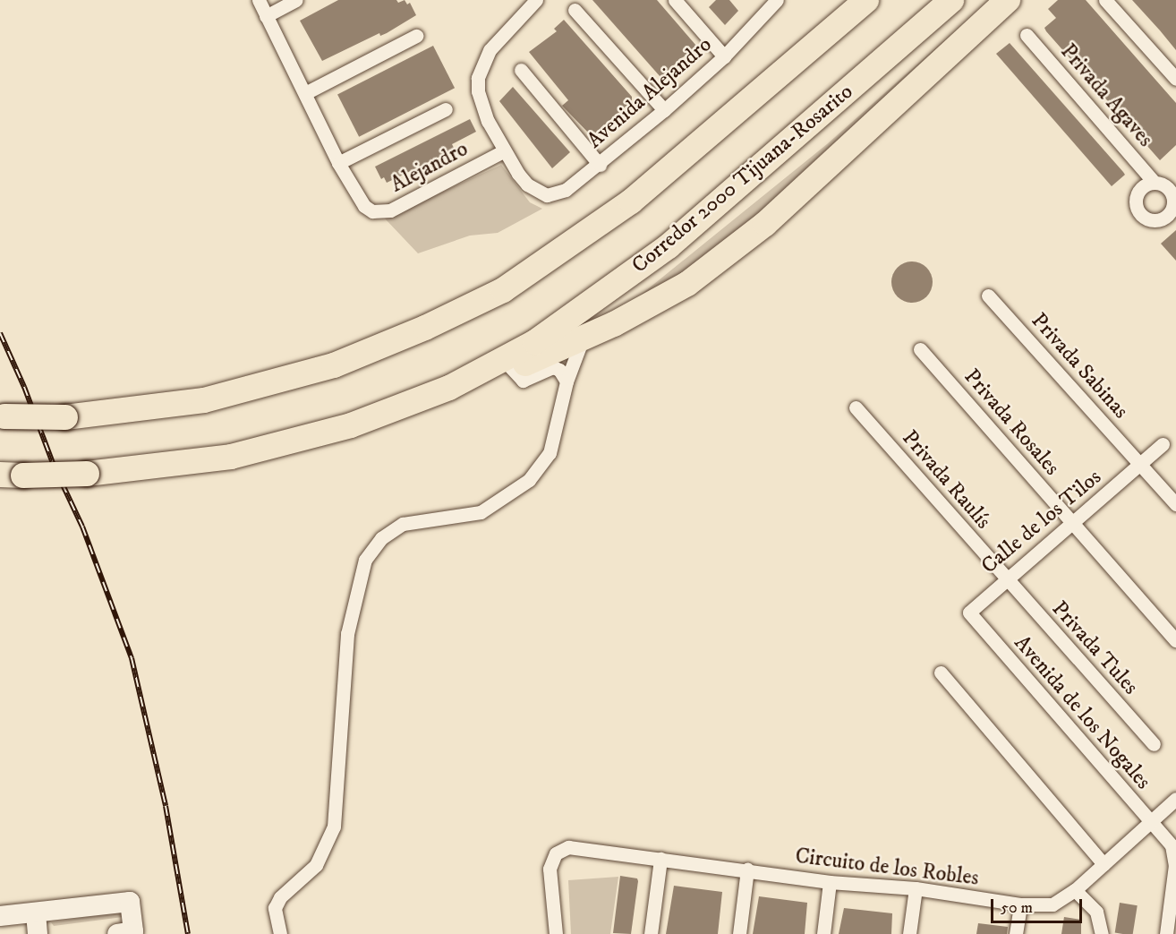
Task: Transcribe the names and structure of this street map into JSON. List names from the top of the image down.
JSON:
{
  "streets": {
    "highway": ["Corredor 2000 Tijuana-Rosarito"],
    "street": [
      "Avenida Alejandro",
      "Privada Agaves",
      "Alejandro",
      "Privada Sabinas",
      "Privada Rosales",
      "Privada Raulís",
      "Calle de los Tilos",
      "Privada Tules",
      "Avenida de los Nogales",
      "Circuito de los Robles"
    ]
  },
  "crossings": [
    ["Avenida Alejandro", "Alejandro"],
    ["Privada Sabinas", "Calle de los Tilos"],
    ["Privada Rosales", "Calle de los Tilos"],
    ["Privada Raulís", "Calle de los Tilos"],
    ["Privada Raulís", "Privada Tules"],
    ["Calle de los Tilos", "Privada Tules"],
    ["Calle de los Tilos", "Avenida de los Nogales"],
    ["Avenida de los Nogales", "Circuito de los Robles"]
  ],
  "scale_bar": "50 m"
}
